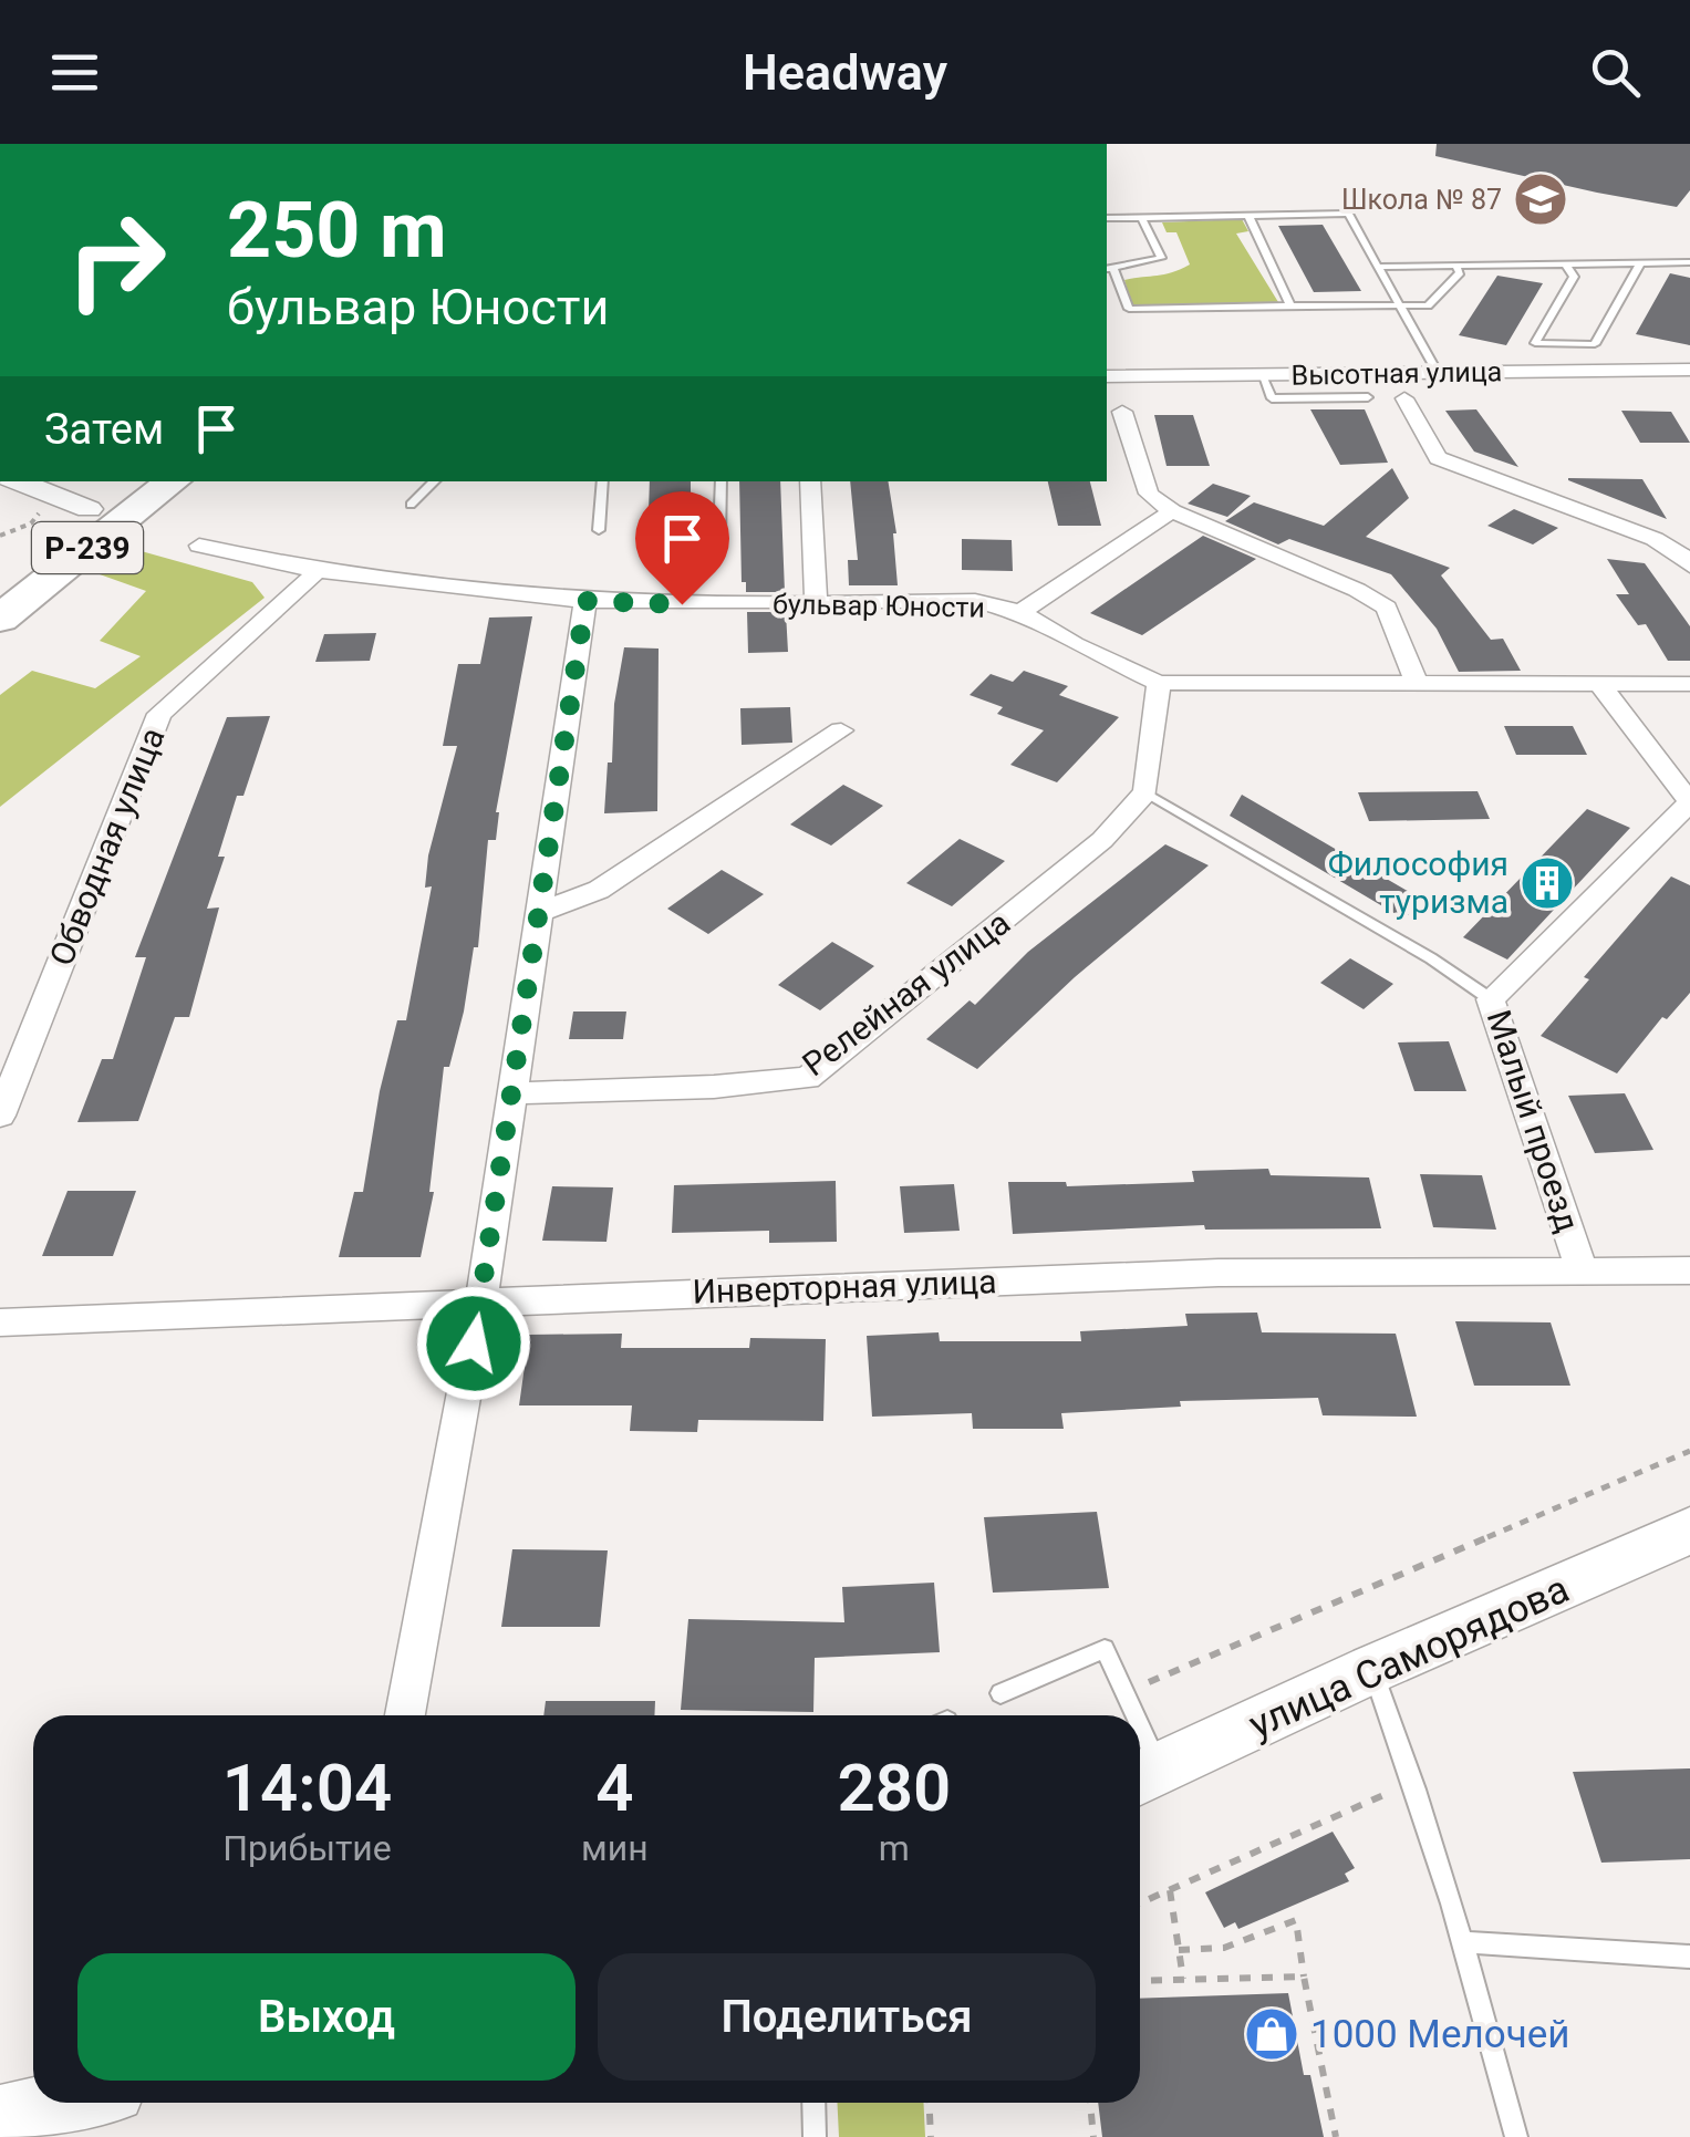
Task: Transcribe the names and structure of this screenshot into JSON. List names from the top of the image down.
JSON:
{
  "streets": {
    "highway": ["Р-239"],
    "street": [
      "Высотная улица",
      "бульвар Юности",
      "Обводная улица",
      "Релейная улица",
      "Малый проезд",
      "Инверторная улица",
      "улица Саморядова"
    ]
  },
  "crossings": [
    ["бульвар Юности", "Обводная улица"],
    ["бульвар Юности", "Малый проезд"],
    ["Малый проезд", "Инверторная улица"]
  ],
  "places": {
    "school or university": ["Школа № 87"],
    "building": ["Философия туризма"],
    "shop": ["1000 Мелочей"]
  },
  "page": {
    "header": "Headway",
    "turn": ["250 m", "бульвар Юности"],
    "then": "Затем",
    "eta": [
      "14:04",
      "Прибытие",
      "4",
      "мин",
      "280",
      "m"
    ],
    "buttons": ["Выход", "Поделиться"]
  }
}
